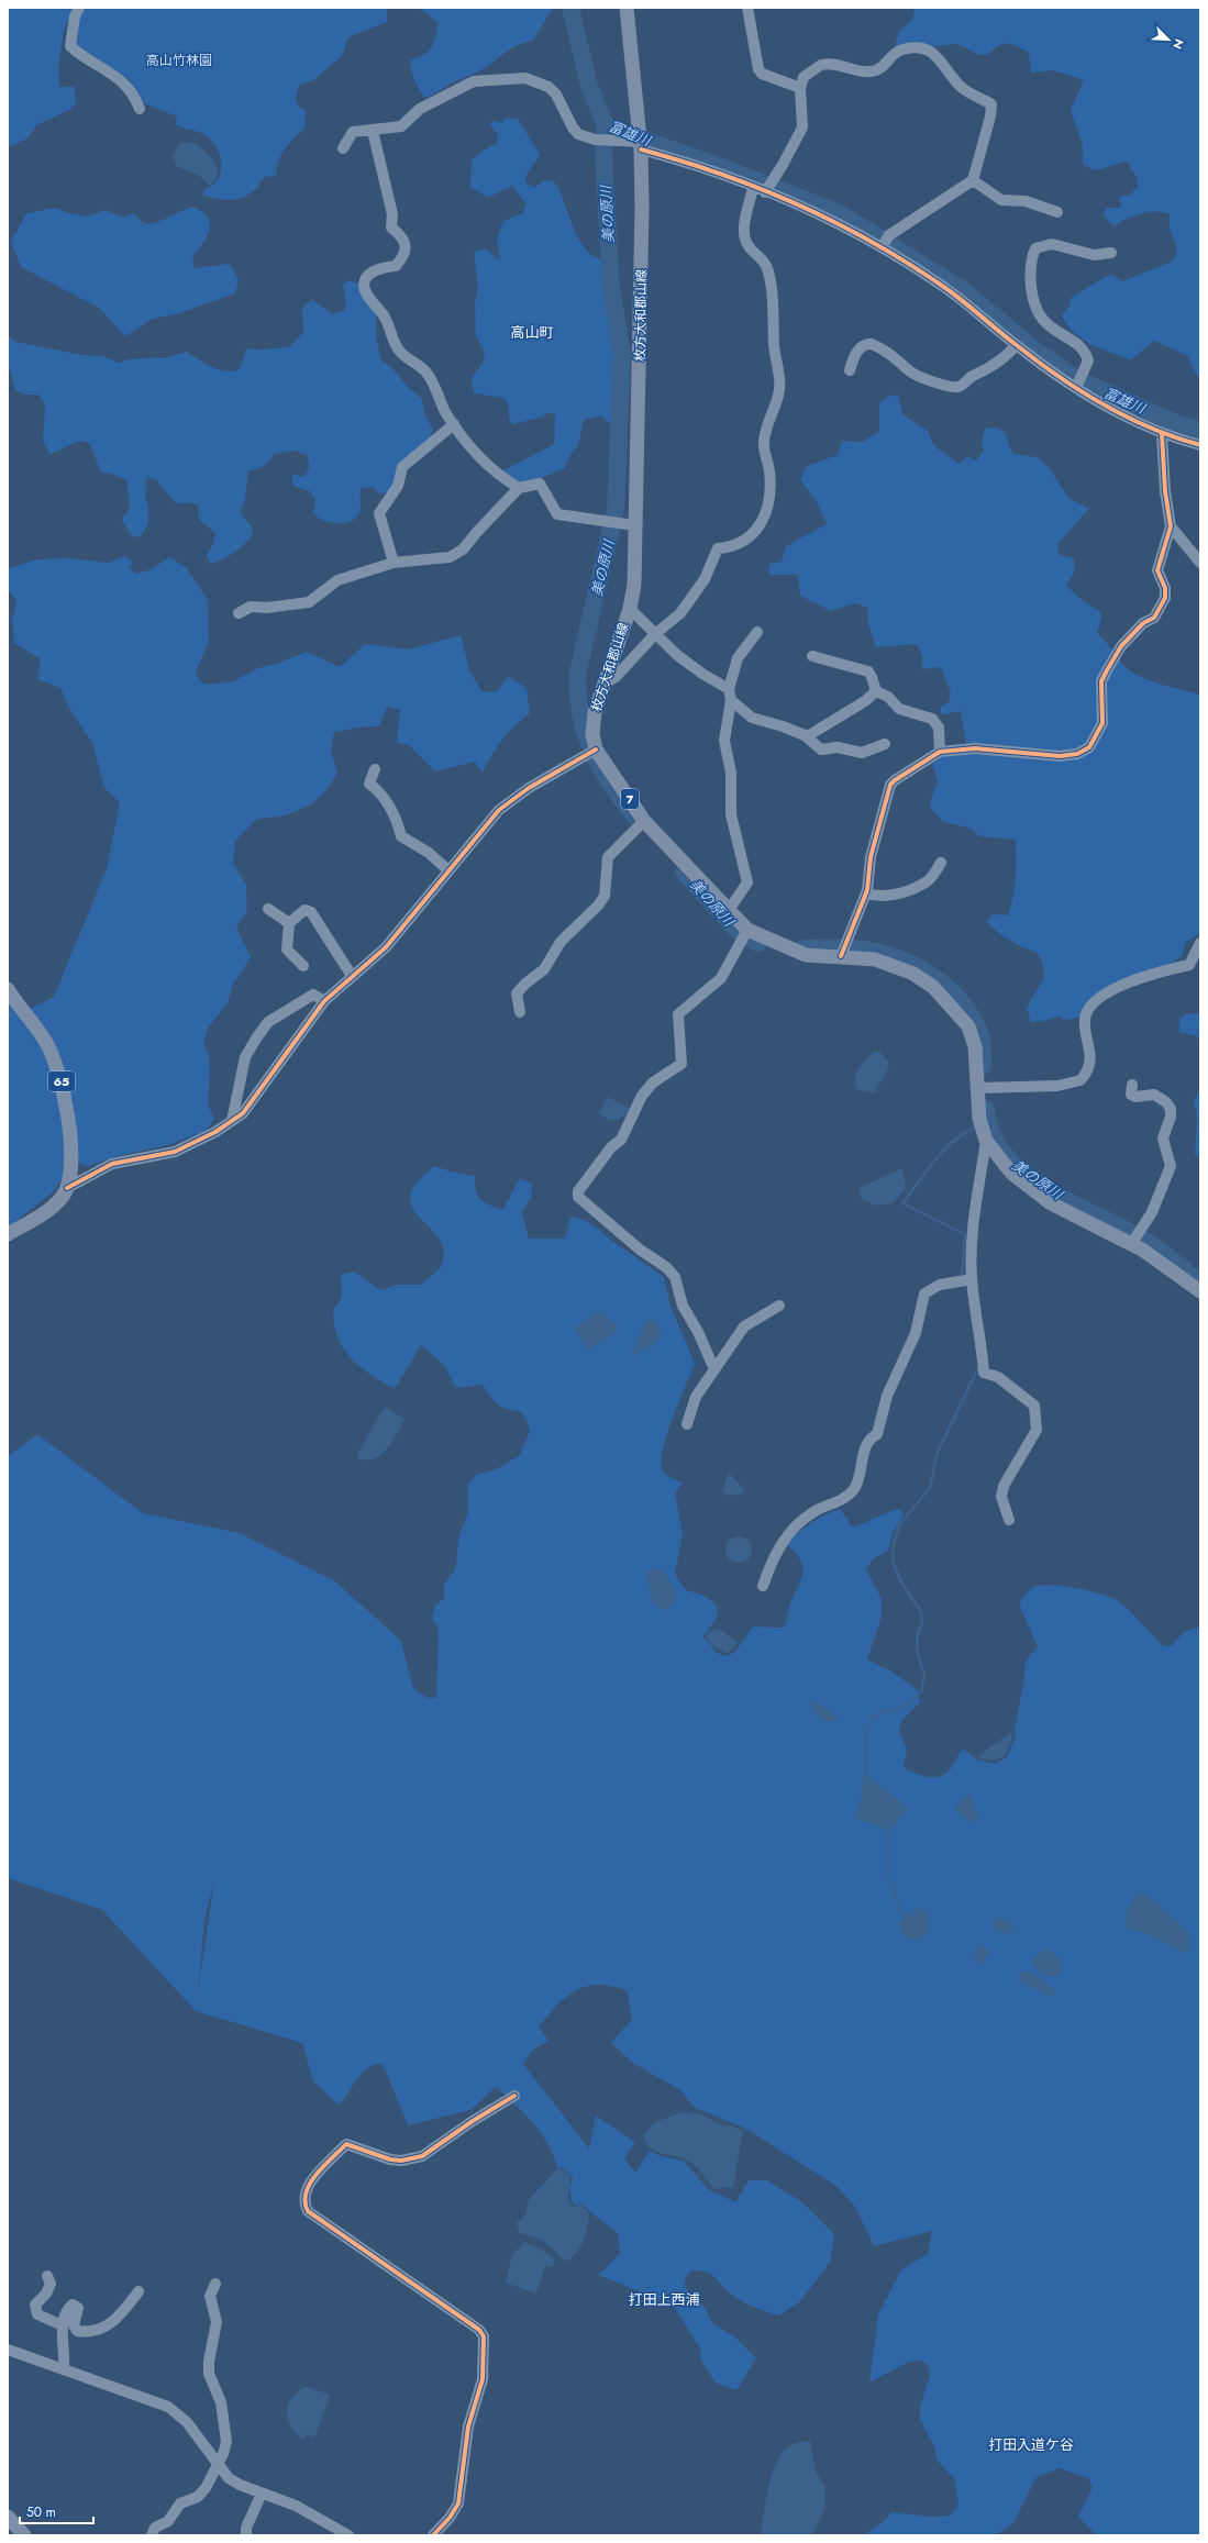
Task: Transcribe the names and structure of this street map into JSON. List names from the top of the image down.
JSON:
{
  "streets": {
    "main road": ["枚方大和郡山線", "7", "65"]
  },
  "districts": ["高山町", "打田上西浦", "打田入道ケ谷"],
  "water": ["富雄川", "美の原川"],
  "parks": ["高山竹林園"],
  "scale_bar": "50 m",
  "north": "bottom right"
}
